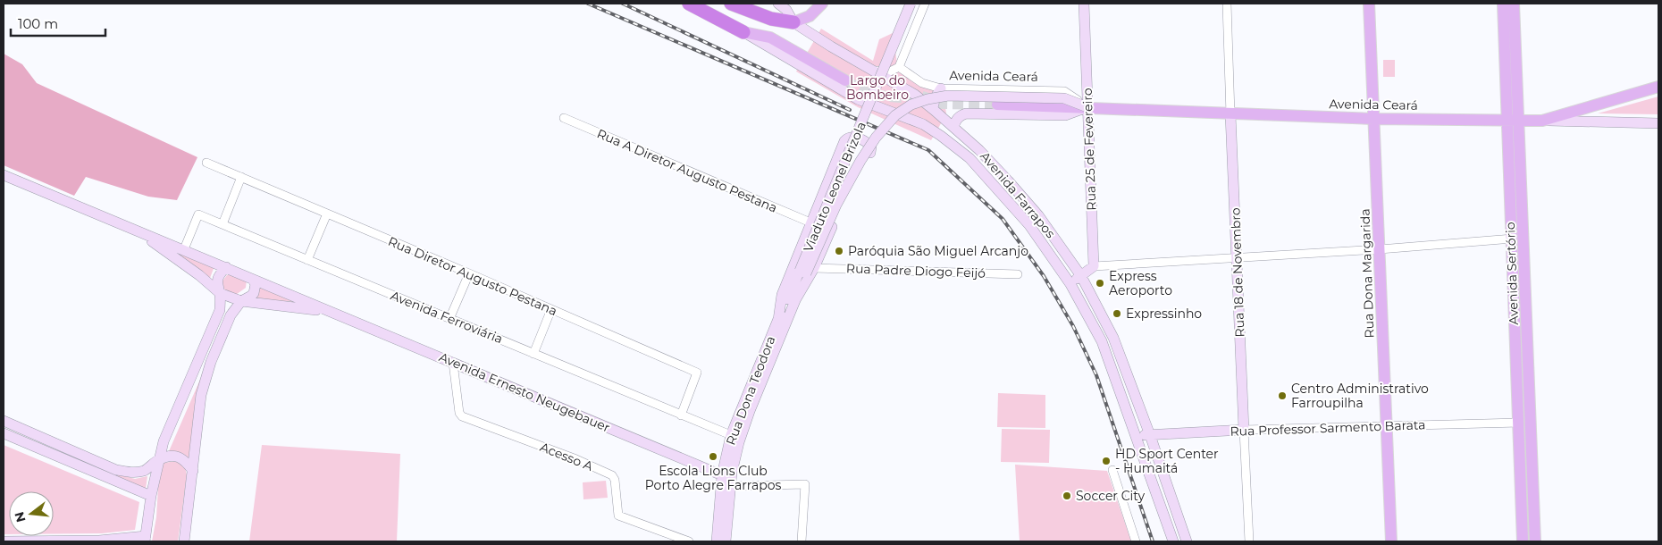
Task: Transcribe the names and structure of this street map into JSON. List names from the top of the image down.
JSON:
{
  "streets": {
    "main road": [
      "Avenida Ceará",
      "Rua 25 de Fevereiro",
      "Viaduto Leonel Brizola",
      "Avenida Farrapos",
      "Rua 18 de Novembro",
      "Rua Dona Margarida",
      "Avenida Sertório",
      "Rua Dona Teodora",
      "Avenida Ernesto Neugebauer",
      "Rua Professor Sarmento Barata"
    ],
    "street": [
      "Rua A Diretor Augusto Pestana",
      "Rua Padre Diogo Feijó",
      "Rua Diretor Augusto Pestana",
      "Avenida Ferroviária",
      "Acesso A"
    ]
  },
  "crossings": [
    ["Avenida Ceará", "Rua 25 de Fevereiro"],
    ["Avenida Ceará", "Viaduto Leonel Brizola"],
    ["Avenida Ceará", "Avenida Farrapos"],
    ["Avenida Ceará", "Rua 18 de Novembro"],
    ["Avenida Ceará", "Rua Dona Margarida"],
    ["Avenida Ceará", "Avenida Sertório"],
    ["Rua 25 de Fevereiro", "Viaduto Leonel Brizola"],
    ["Viaduto Leonel Brizola", "Rua Padre Diogo Feijó"],
    ["Viaduto Leonel Brizola", "Rua Dona Teodora"],
    ["Avenida Farrapos", "Rua Professor Sarmento Barata"],
    ["Rua Padre Diogo Feijó", "Rua Dona Teodora"],
    ["Rua 18 de Novembro", "Rua Professor Sarmento Barata"],
    ["Rua Dona Margarida", "Rua Professor Sarmento Barata"],
    ["Avenida Sertório", "Rua Professor Sarmento Barata"],
    ["Rua Diretor Augusto Pestana", "Avenida Ferroviária"],
    ["Avenida Ferroviária", "Rua Dona Teodora"],
    ["Avenida Ferroviária", "Avenida Ernesto Neugebauer"],
    ["Rua Dona Teodora", "Avenida Ernesto Neugebauer"],
    ["Avenida Ernesto Neugebauer", "Acesso A"]
  ],
  "parks": ["Largo do Bombeiro"],
  "places": [
    "Paróquia São Miguel Arcanjo",
    "Express Aeroporto",
    "Expressinho",
    "Centro Administrativo Farroupilha",
    "Escola Lions Club Porto Alegre Farrapos",
    "HD Sport Center - Humaitá",
    "Soccer City"
  ],
  "scale_bar": "100 m",
  "north": "left"
}
